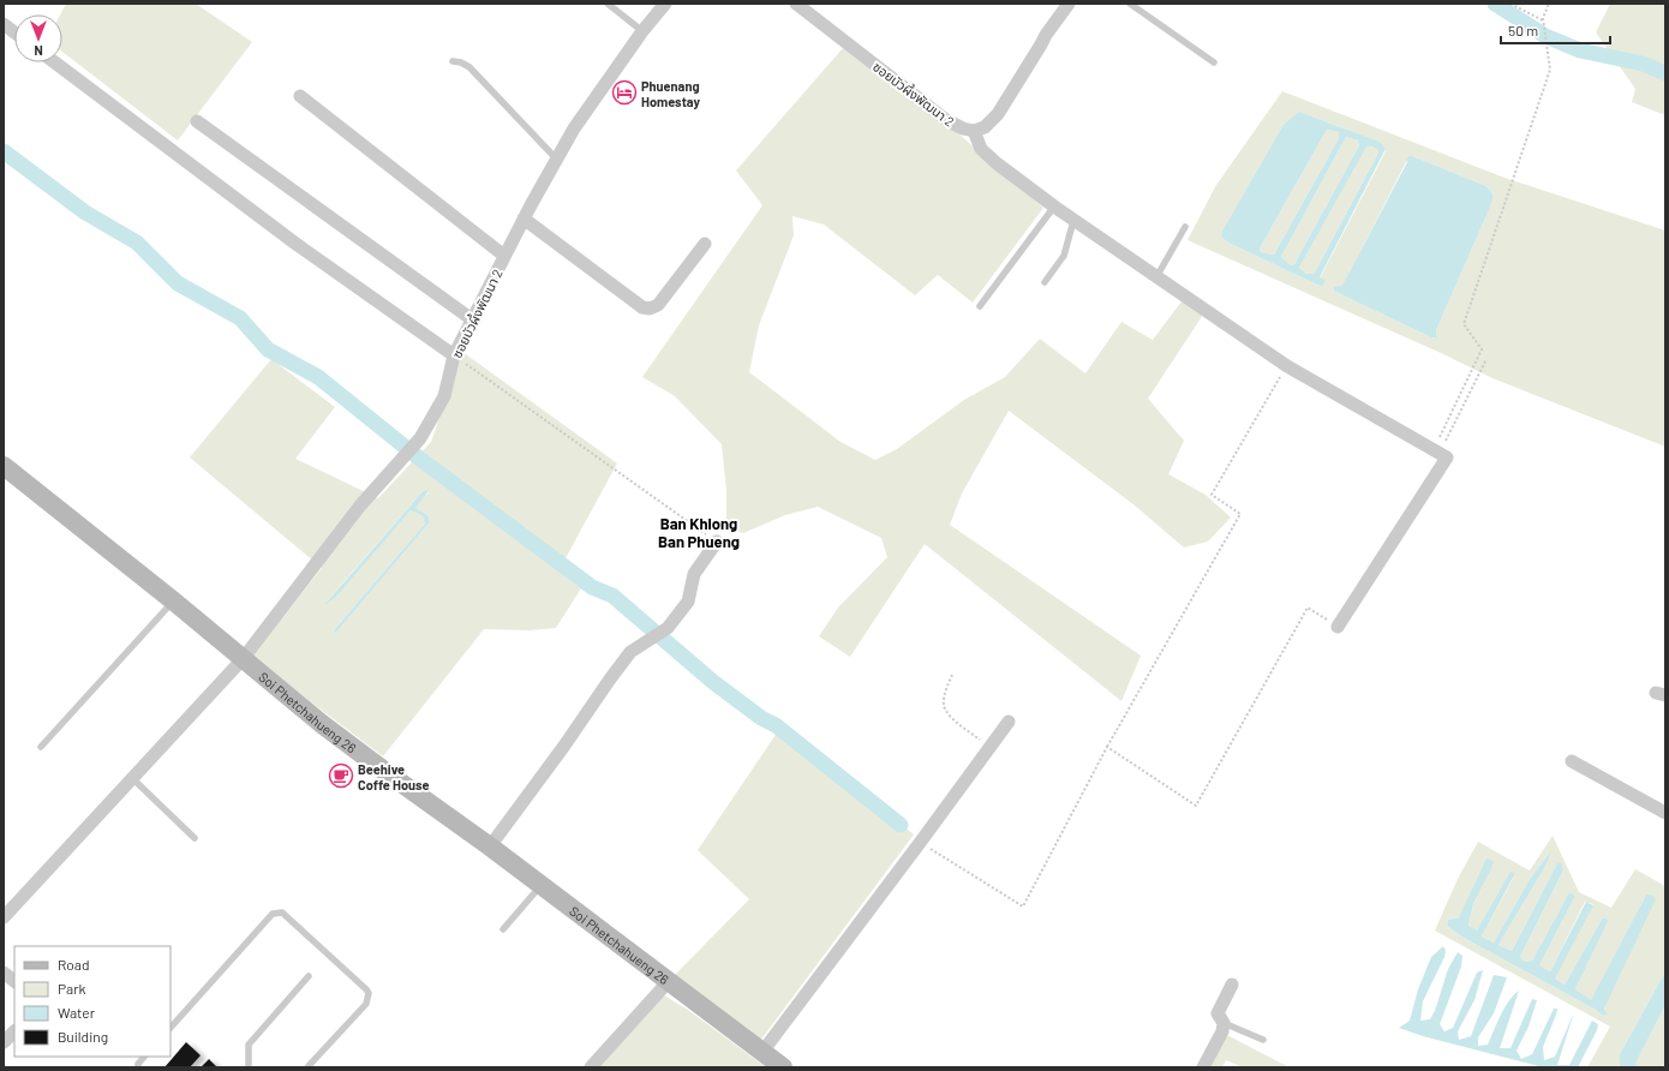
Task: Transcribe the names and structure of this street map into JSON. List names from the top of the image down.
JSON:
{
  "streets": {
    "street": ["ซอยบัวผึ้งพัฒนา 2", "Soi Phetchahueng 26"]
  },
  "crossings": [
    ["ซอยบัวผึ้งพัฒนา 2", "Soi Phetchahueng 26"]
  ],
  "districts": ["Ban Khlong Ban Phueng"],
  "places": {
    "hotel": ["Phuenang Homestay"],
    "cafe": ["Beehive Coffe House"]
  },
  "legend": [
    "Road",
    "Park",
    "Water",
    "Building"
  ],
  "scale_bar": "50 m",
  "north": "bottom"
}
